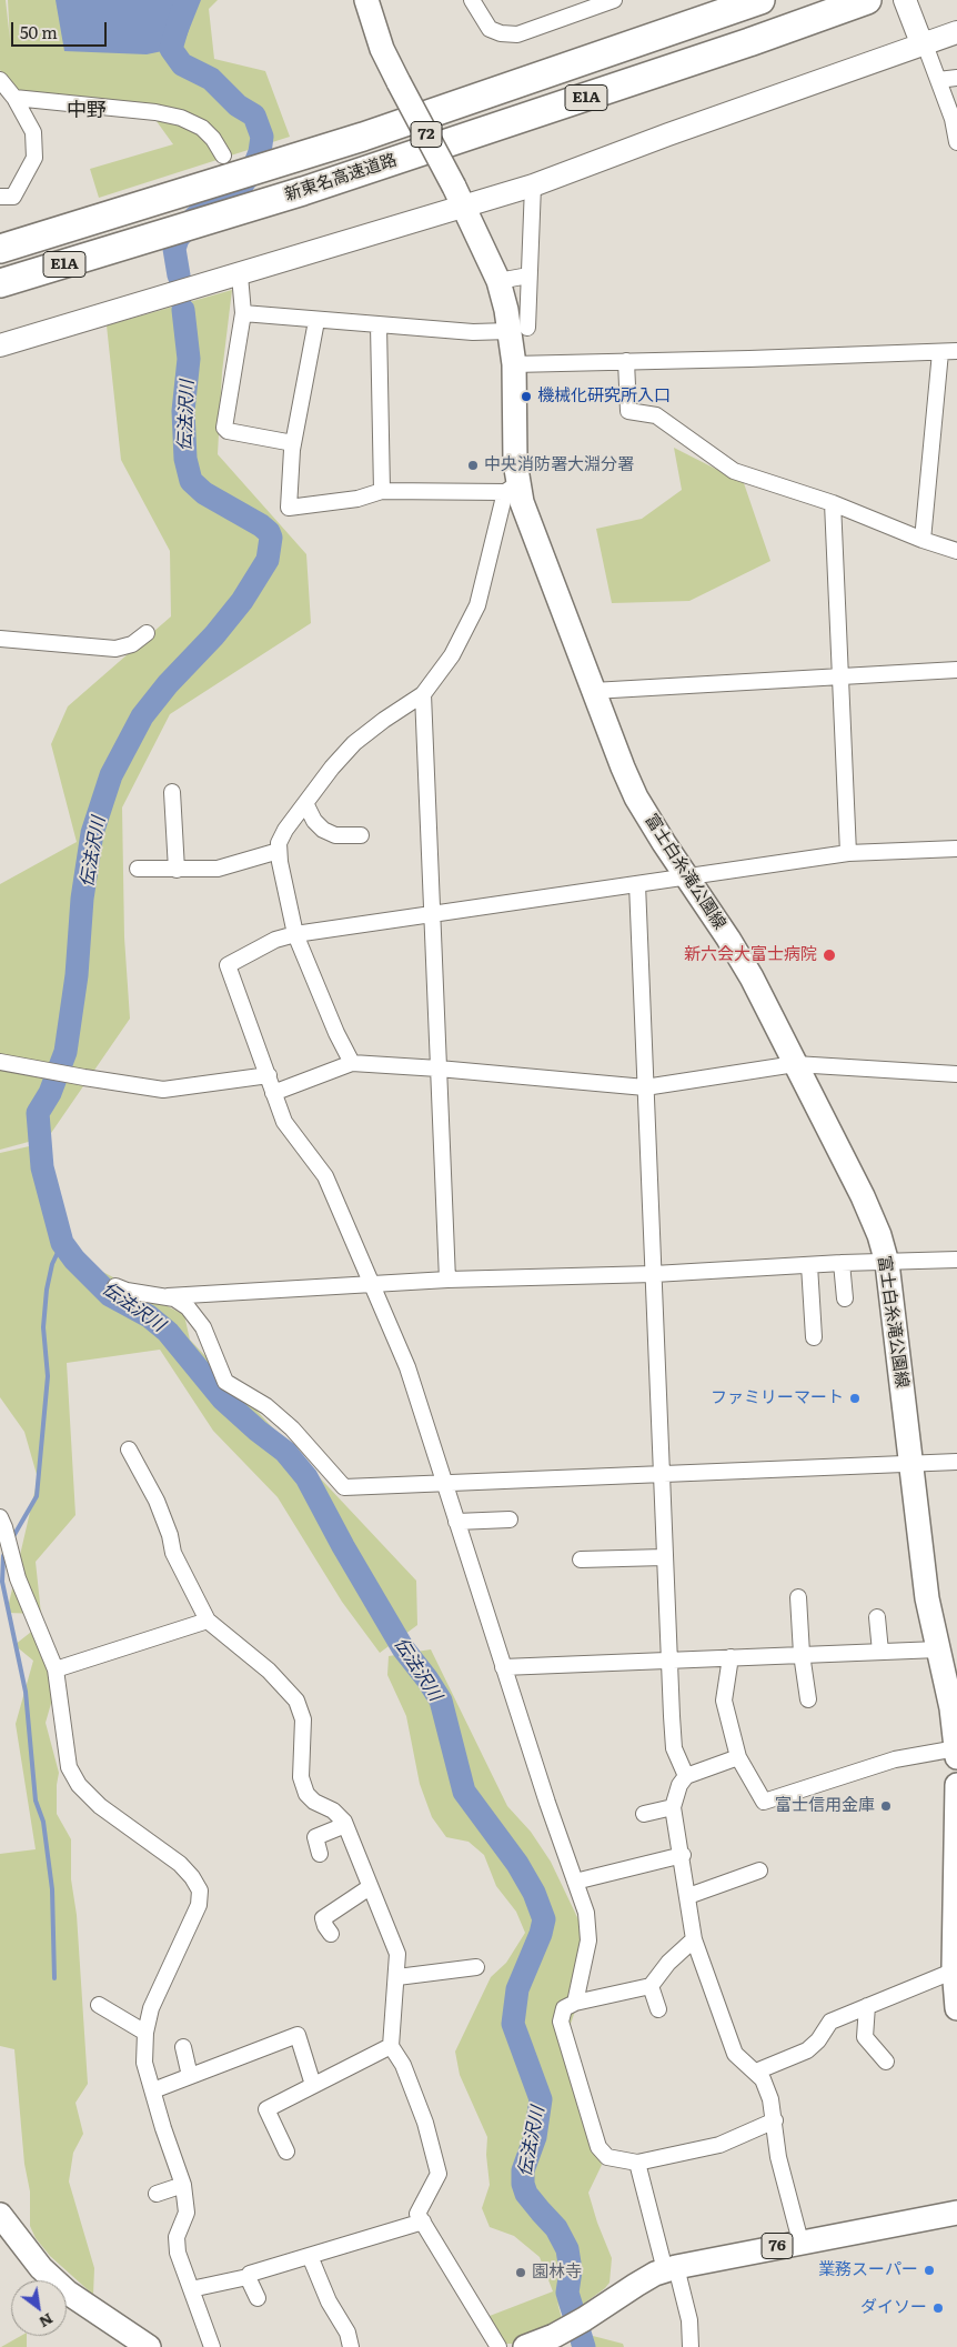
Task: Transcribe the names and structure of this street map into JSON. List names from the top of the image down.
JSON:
{
  "streets": {
    "highway": ["E1A", "新東名高速道路"],
    "main road": ["72", "富士白糸滝公園線", "76"]
  },
  "districts": ["中野"],
  "water": ["伝法沢川"],
  "places": [
    "機械化研究所入口",
    "中央消防署大淵分署",
    "新六会大富士病院",
    "ファミリーマート",
    "富士信用金庫",
    "業務スーパー",
    "園林寺",
    "ダイソー"
  ],
  "scale_bar": "50 m",
  "north": "bottom right"
}
